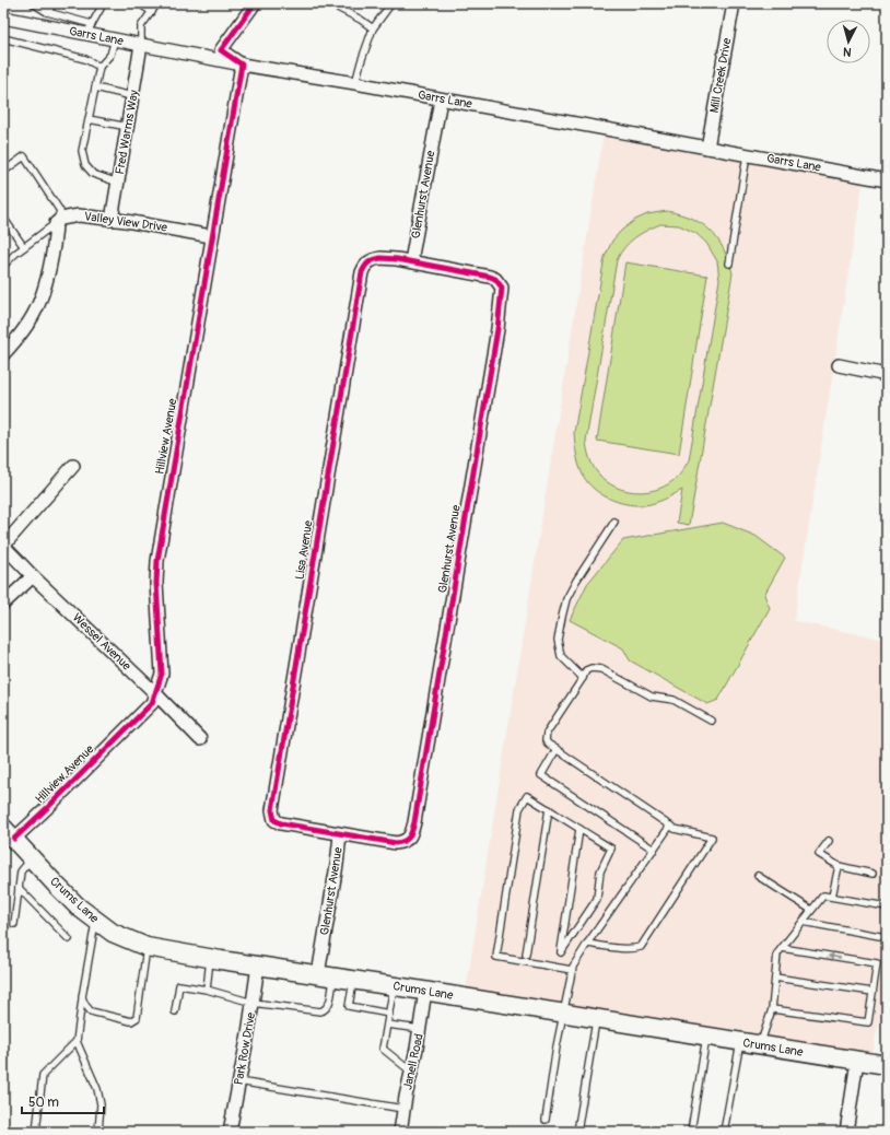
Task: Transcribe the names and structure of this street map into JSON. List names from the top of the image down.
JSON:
{
  "streets": {
    "main road": ["Crums Lane"],
    "street": [
      "Garrs Lane",
      "Mill Creek Drive",
      "Fred Warms Way",
      "Glenhurst Avenue",
      "Valley View Drive",
      "Hillview Avenue",
      "Lisa Avenue",
      "Wessel Avenue",
      "Park Row Drive",
      "Janell Road"
    ]
  },
  "crossings": [
    ["Garrs Lane", "Mill Creek Drive"],
    ["Garrs Lane", "Fred Warms Way"],
    ["Garrs Lane", "Glenhurst Avenue"],
    ["Garrs Lane", "Hillview Avenue"],
    ["Fred Warms Way", "Valley View Drive"],
    ["Glenhurst Avenue", "Lisa Avenue"],
    ["Glenhurst Avenue", "Crums Lane"],
    ["Valley View Drive", "Hillview Avenue"],
    ["Hillview Avenue", "Wessel Avenue"],
    ["Hillview Avenue", "Crums Lane"],
    ["Crums Lane", "Park Row Drive"],
    ["Crums Lane", "Janell Road"]
  ],
  "scale_bar": "50 m",
  "north": "bottom"
}
